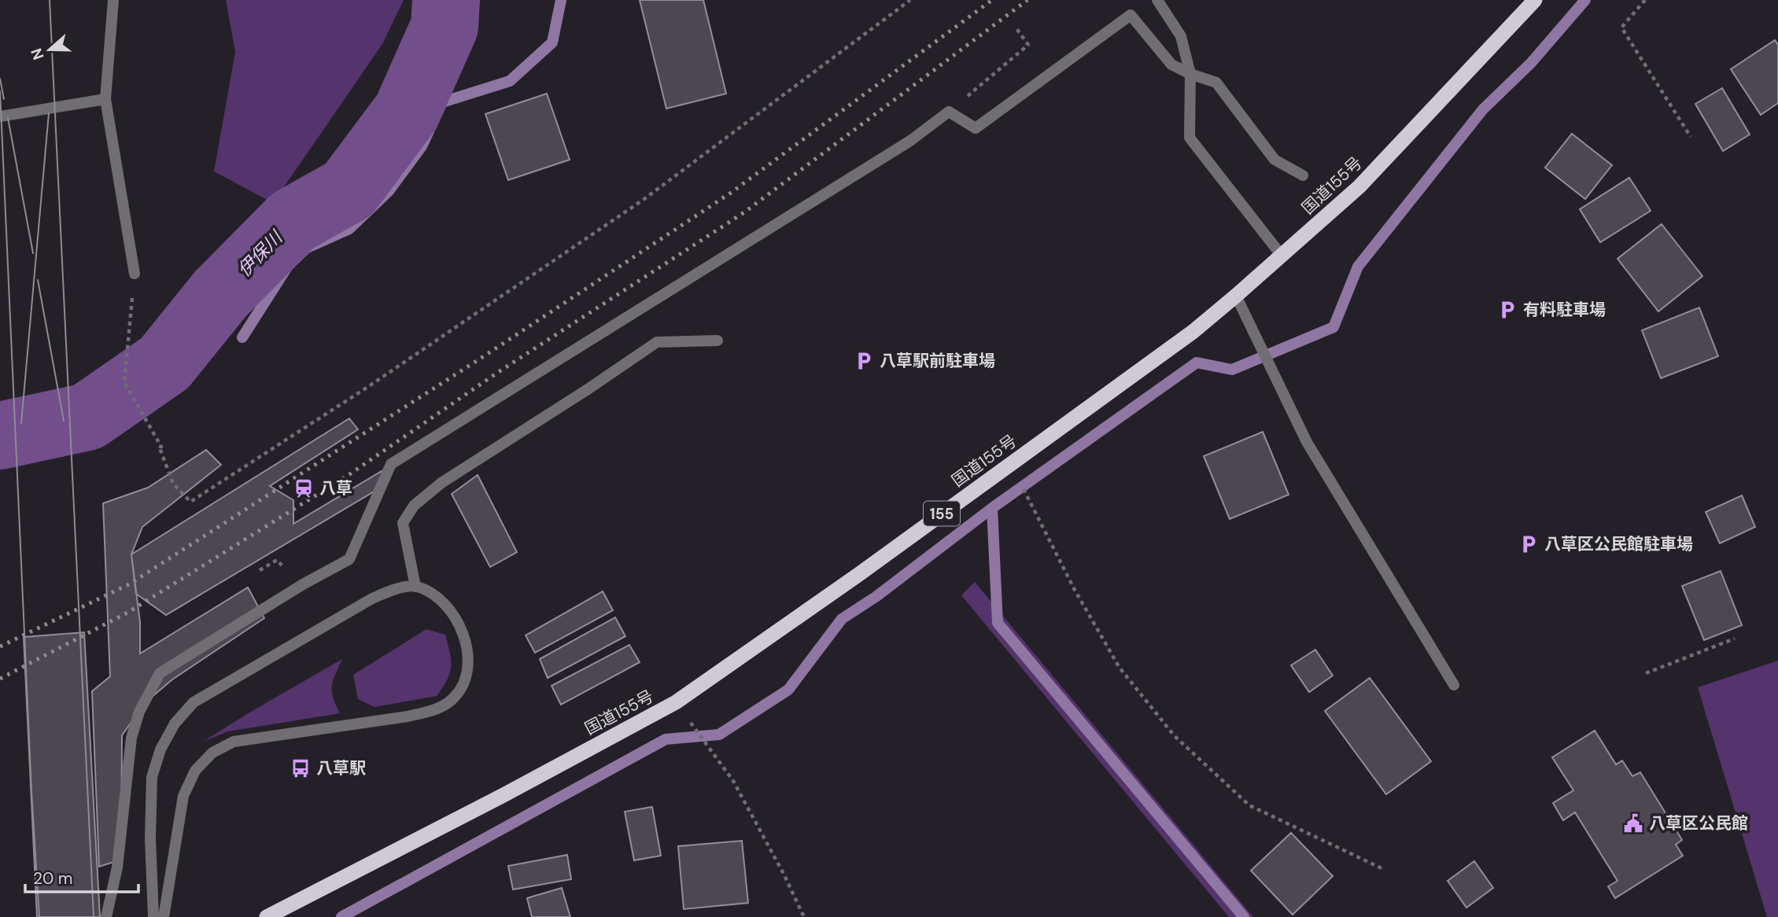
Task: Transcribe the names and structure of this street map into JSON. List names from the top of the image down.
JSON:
{
  "streets": {
    "highway": ["国道155号", "155"]
  },
  "water": ["伊保川"],
  "places": {
    "parking": ["有料駐車場", "八草駅前駐車場", "八草区公民館駐車場"],
    "station": ["八草"],
    "bus stop": ["八草駅"],
    "public building": ["八草区公民館"]
  },
  "scale_bar": "20 m",
  "north": "left"
}
